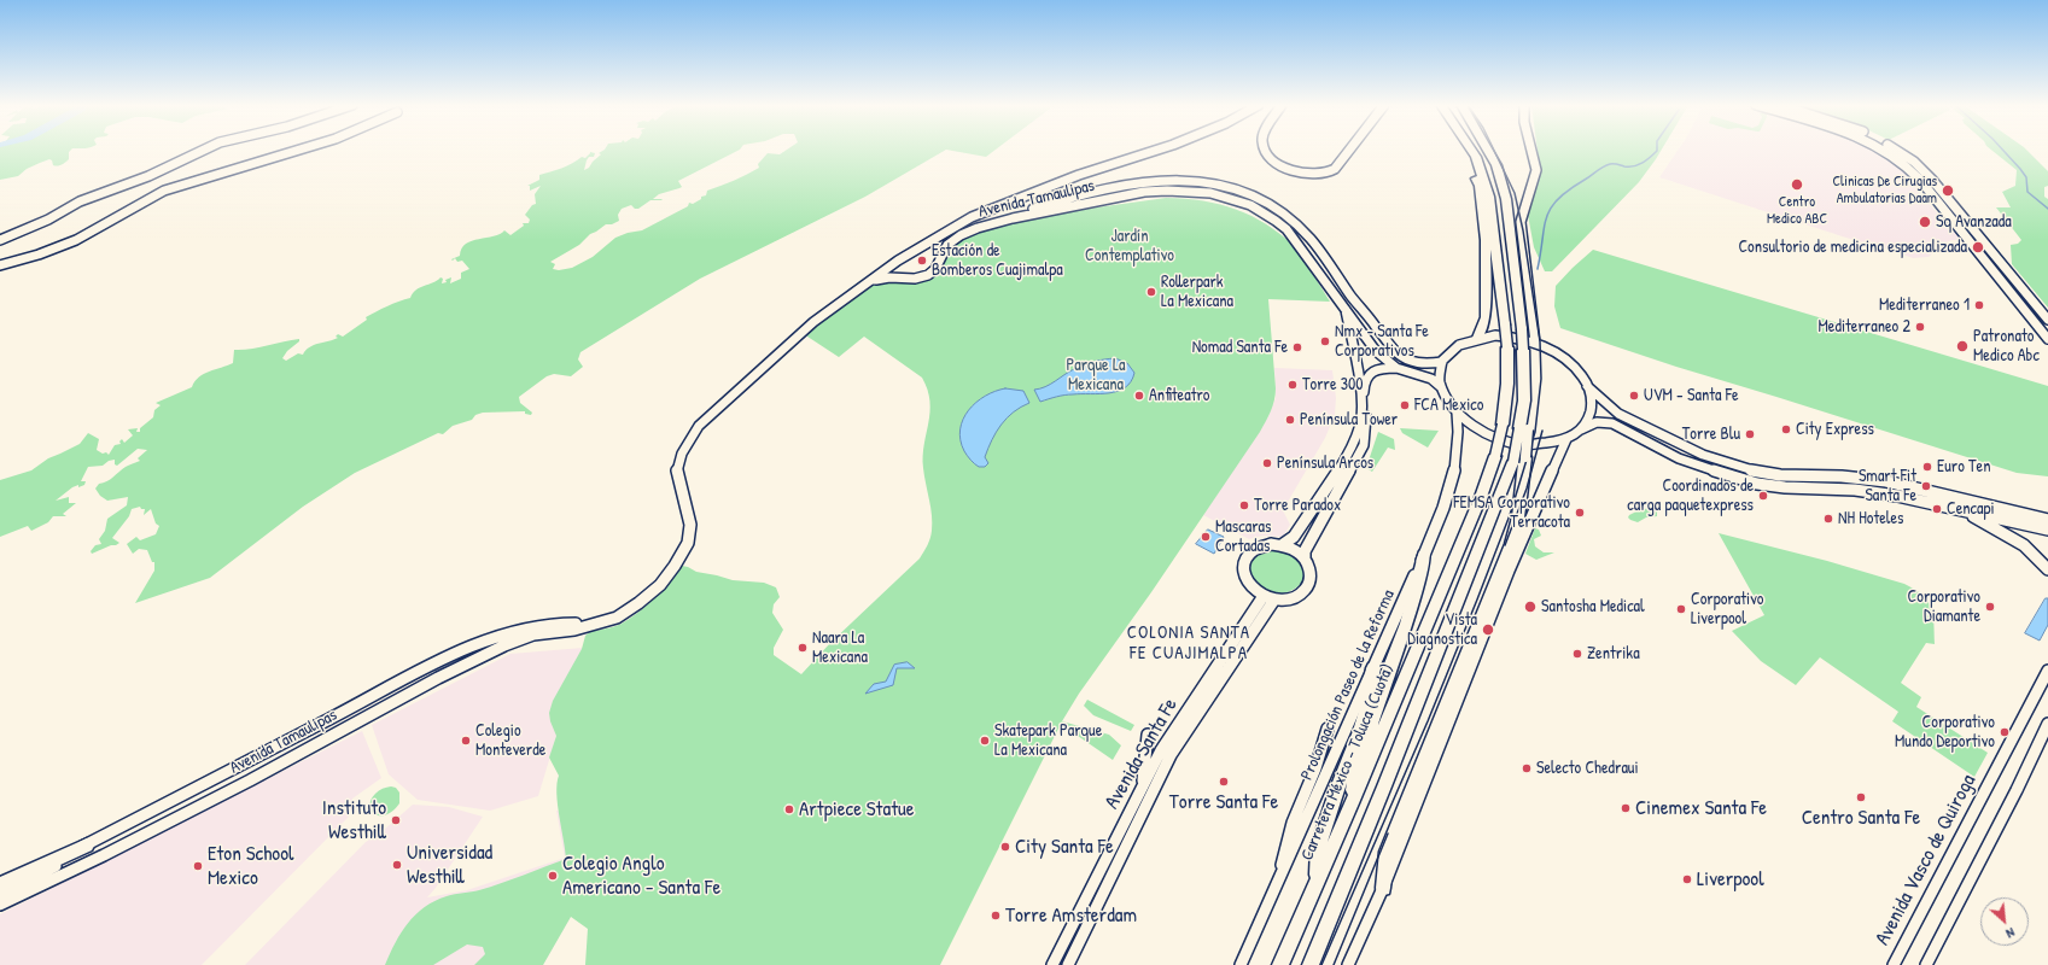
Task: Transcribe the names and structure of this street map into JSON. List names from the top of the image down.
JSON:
{
  "streets": {
    "highway": ["Carretera México - Toluca (Cuota)"],
    "street": [
      "Avenida Tamaulipas",
      "Prolongación Paseo de la Reforma",
      "Avenida Santa Fe",
      "Avenida Vasco de Quiroga"
    ]
  },
  "crossings": [
    ["Avenida Tamaulipas", "Prolongación Paseo de la Reforma"]
  ],
  "districts": ["COLONIA SANTA FE CUAJIMALPA"],
  "parks": ["Jardín Contemplativo", "Parque La Mexicana"],
  "places": [
    "Centro Medico ABC",
    "Clinicas De Cirugias Ambulatorias Daam",
    "Sq Avanzada",
    "Consultorio de medicina especializada",
    "Estación de Bomberos Cuajimalpa",
    "Rollerpark La Mexicana",
    "Mediterraneo 1",
    "Mediterraneo 2",
    "Nmx - Santa Fe Corporativos",
    "Patronato Medico Abc",
    "Nomad Santa Fe",
    "Torre 300",
    "Anfiteatro",
    "UVM - Santa Fe",
    "FCA Mexico",
    "Península Tower",
    "City Express",
    "Torre Blu",
    "Península Arcos",
    "Euro Ten",
    "Smart Fit Santa Fe",
    "Coordinados de carga paquetexpress",
    "Torre Paradox",
    "Cencapi",
    "FEMSA Corporativo Terracota",
    "NH Hoteles",
    "Mascaras Cortadas",
    "Santosha Medical",
    "Corporativo Diamante",
    "Corporativo Liverpool",
    "Vista Diagnostica",
    "Naara La Mexicana",
    "Zentrika",
    "Corporativo Mundo Deportivo",
    "Colegio Monteverde",
    "Skatepark Parque La Mexicana",
    "Selecto Chedraui",
    "Torre Santa Fe",
    "Centro Santa Fe",
    "Cinemex Santa Fe",
    "Artpiece Statue",
    "Instituto Westhill",
    "City Santa Fe",
    "Universidad Westhill",
    "Eton School Mexico",
    "Colegio Anglo Americano - Santa Fe",
    "Liverpool",
    "Torre Amsterdam"
  ],
  "north": "bottom right"
}
